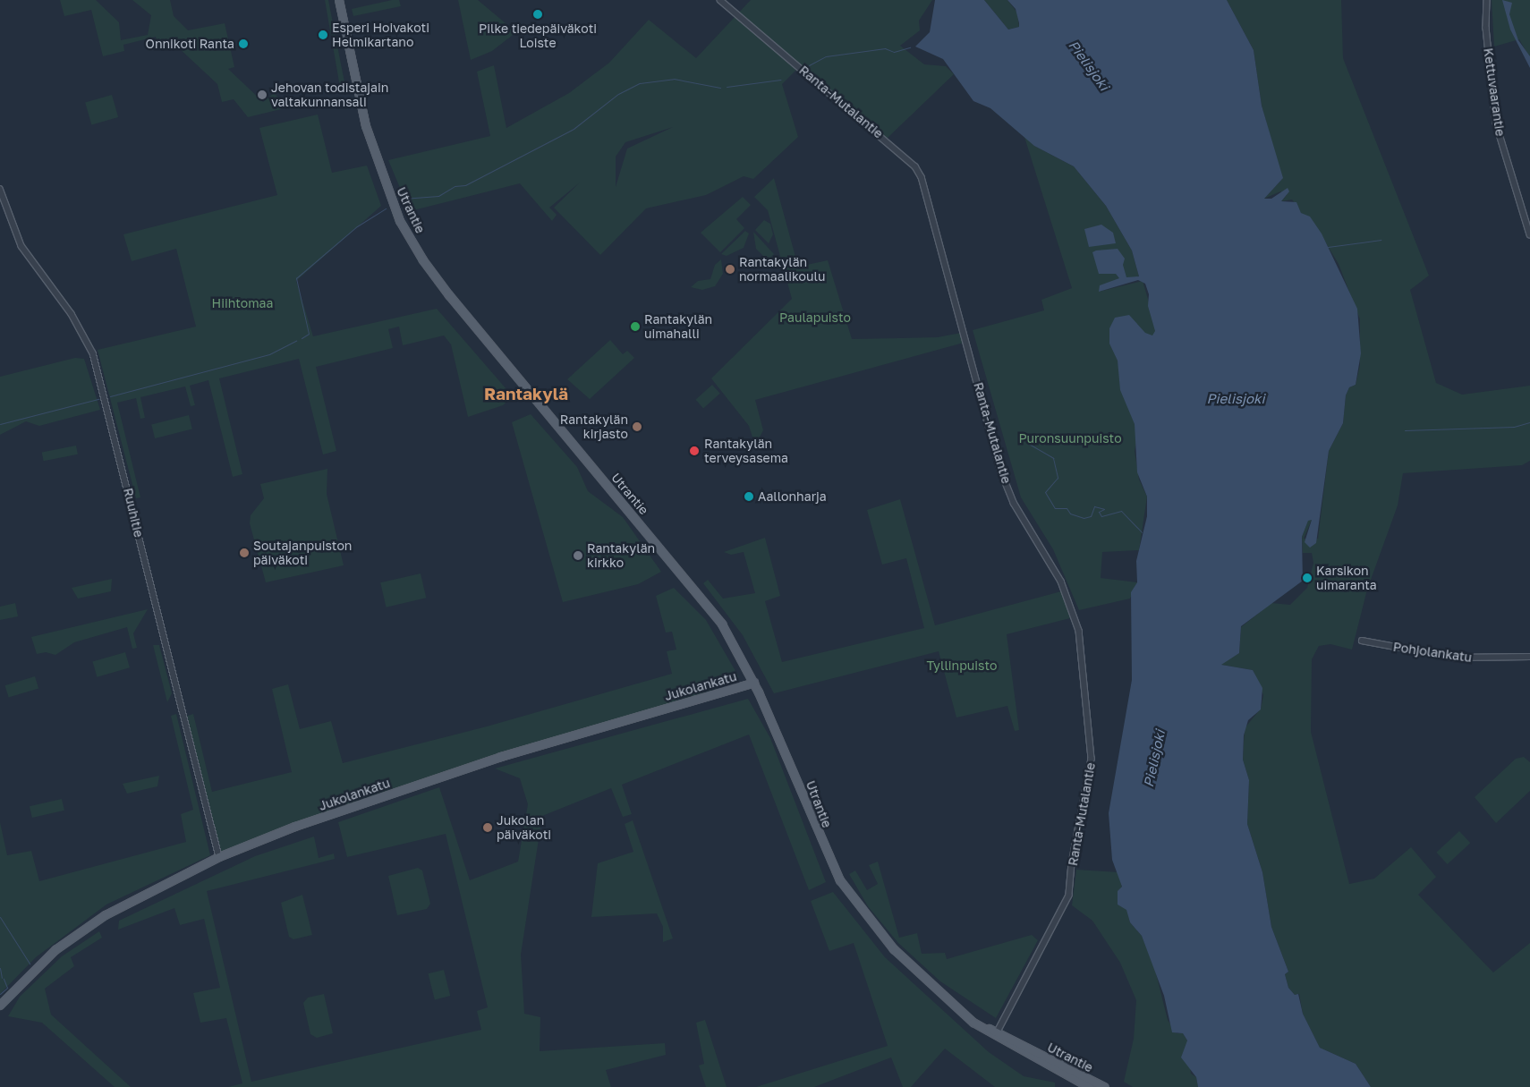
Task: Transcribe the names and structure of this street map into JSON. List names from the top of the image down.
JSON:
{
  "streets": {
    "main road": ["Utrantie", "Jukolankatu"],
    "street": [
      "Kettuvaarantie",
      "Ranta-Mutalantie",
      "Ruuhitie",
      "Pohjolankatu"
    ]
  },
  "crossings": [
    ["Ranta-Mutalantie", "Utrantie"],
    ["Utrantie", "Jukolankatu"],
    ["Ruuhitie", "Jukolankatu"]
  ],
  "districts": ["Rantakylä"],
  "water": ["Pielisjoki"],
  "parks": [
    "Hiihtomaa",
    "Paulapuisto",
    "Puronsuunpuisto",
    "Tyllinpuisto"
  ],
  "places": [
    "Pilke tiedepäiväkoti Loiste",
    "Esperi Hoivakoti Helmikartano",
    "Onnikoti Ranta",
    "Jehovan todistajain valtakunnansali",
    "Rantakylän normaalikoulu",
    "Rantakylän uimahalli",
    "Rantakylän kirjasto",
    "Rantakylän terveysasema",
    "Aallonharja",
    "Soutajanpuiston päiväkoti",
    "Rantakylän kirkko",
    "Karsikon uimaranta",
    "Jukolan päiväkoti"
  ]
}
